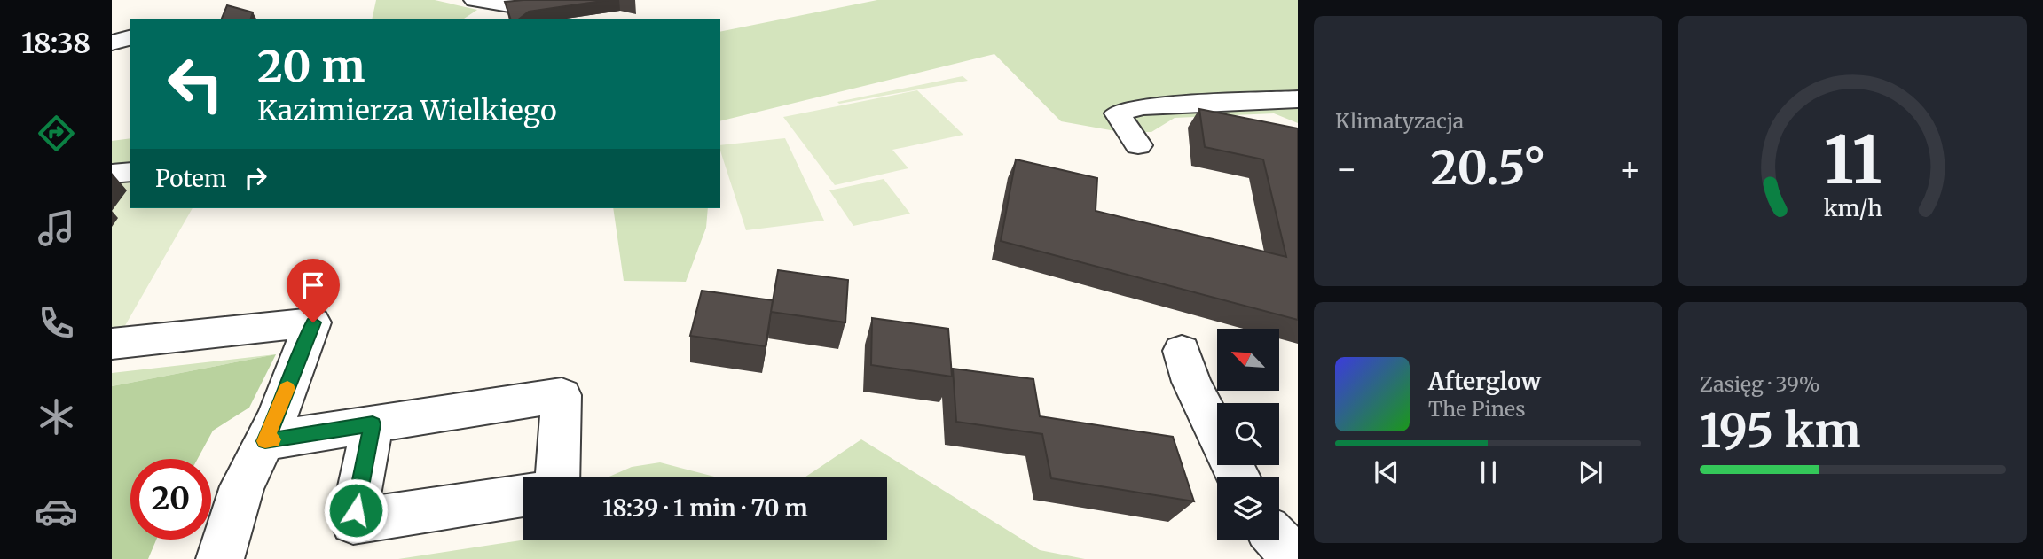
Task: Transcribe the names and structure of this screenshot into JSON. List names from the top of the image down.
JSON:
{
  "north": "top left",
  "page": {
    "tabs": "18:38",
    "tile": [
      "Klimatyzacja",
      ["Zasięg · 39%", "195 km"]
    ],
    "turn": ["20 m", "Kazimierza Wielkiego"],
    "heat": ["−", "20.5°", "+"],
    "then": "Potem",
    "song": ["Afterglow", "The Pines"],
    "limit": "20",
    "trip": "18:39 · 1 min · 70 m",
    "gauge": ["11", "km/h"]
  }
}
